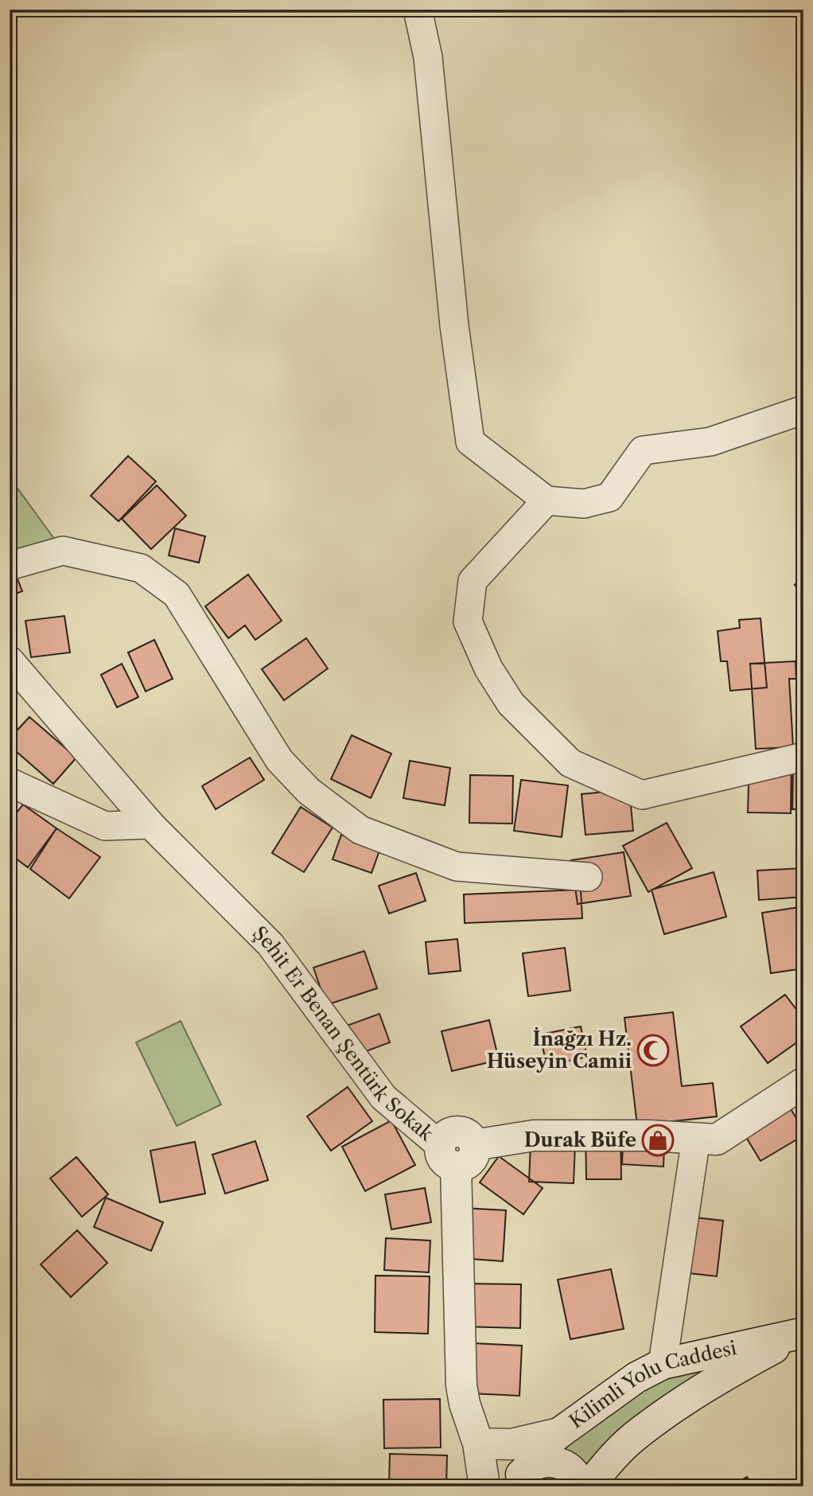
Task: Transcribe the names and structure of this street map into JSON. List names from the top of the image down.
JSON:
{
  "streets": {
    "street": ["Şehit Er Benan Şentürk Sokak", "Kilimli Yolu Caddesi"]
  },
  "places": {
    "mosque": ["İnağzı Hz. Hüseyin Camii"],
    "shop": ["Durak Büfe"]
  }
}
